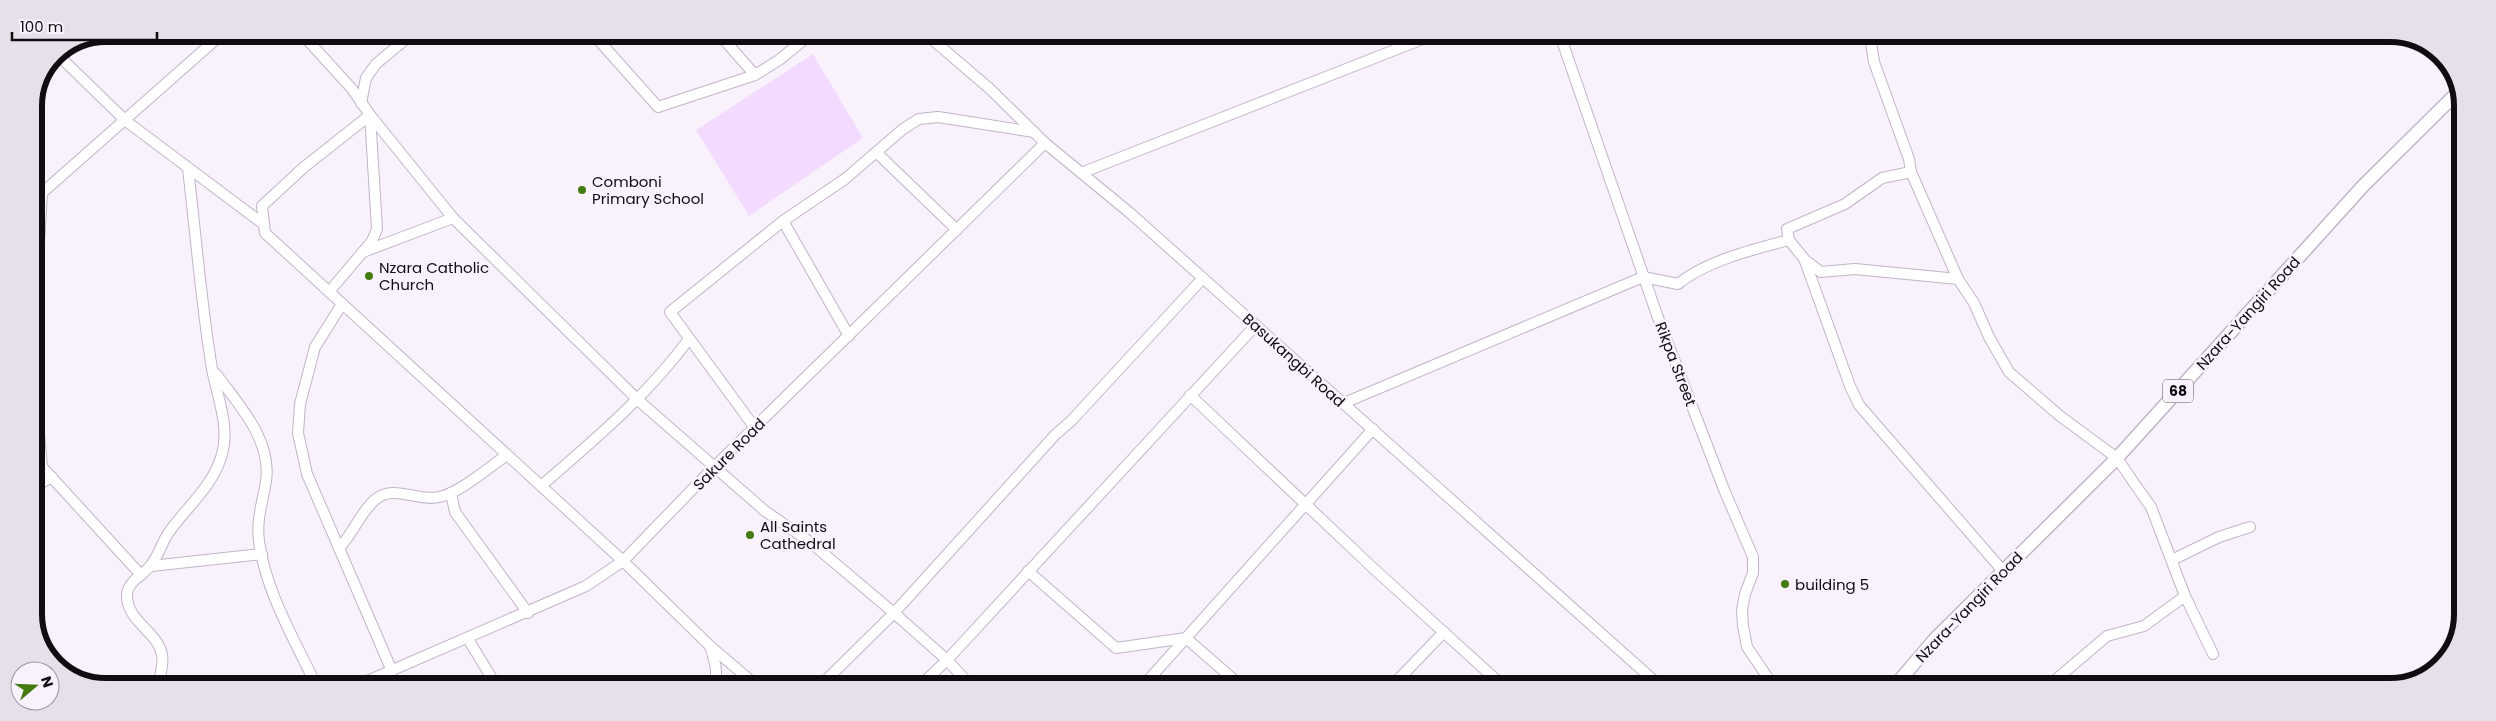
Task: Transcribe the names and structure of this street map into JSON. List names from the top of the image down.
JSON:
{
  "streets": {
    "main road": ["Nzara-Yangiri Road", "68"],
    "street": ["Basukangbi Road", "Rikpa Street", "Sakure Road"]
  },
  "crossings": [
    ["Basukangbi Road", "Sakure Road"]
  ],
  "places": [
    "Comboni Primary School",
    "Nzara Catholic Church",
    "All Saints Cathedral",
    "building 5"
  ],
  "scale_bar": "100 m",
  "north": "right"
}
